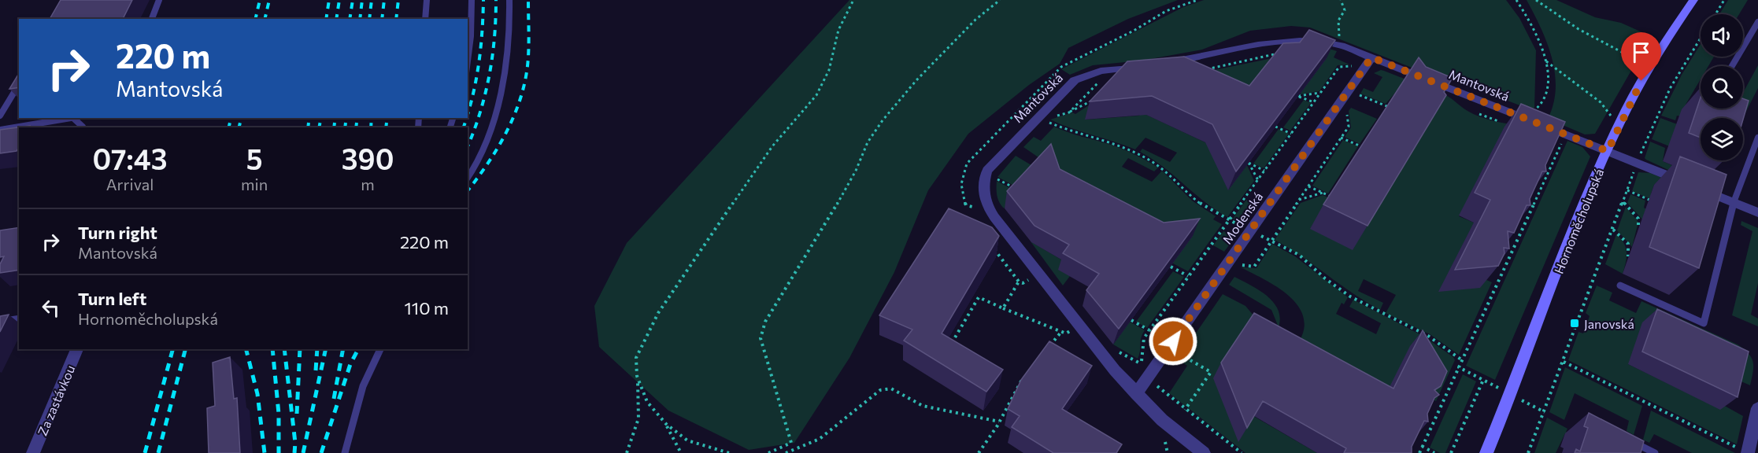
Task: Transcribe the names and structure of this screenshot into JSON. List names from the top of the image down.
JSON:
{
  "streets": {
    "street": [
      "Mantovská",
      "Modenská",
      "Hornoměcholupská",
      "Za zastávkou"
    ]
  },
  "crossings": [
    ["Mantovská", "Modenská"],
    ["Mantovská", "Hornoměcholupská"]
  ],
  "places": {
    "transit": ["Janovská"]
  },
  "page": {
    "turn": ["220 m", "Mantovská"],
    "eta": [
      "07:43",
      "Arrival",
      "5",
      "min",
      "390",
      "m"
    ],
    "list": [
      {
        "name": "Turn right",
        "note": "Mantovská",
        "value": "220 m"
      },
      {
        "name": "Turn left",
        "note": "Hornoměcholupská",
        "value": "110 m"
      }
    ]
  }
}
